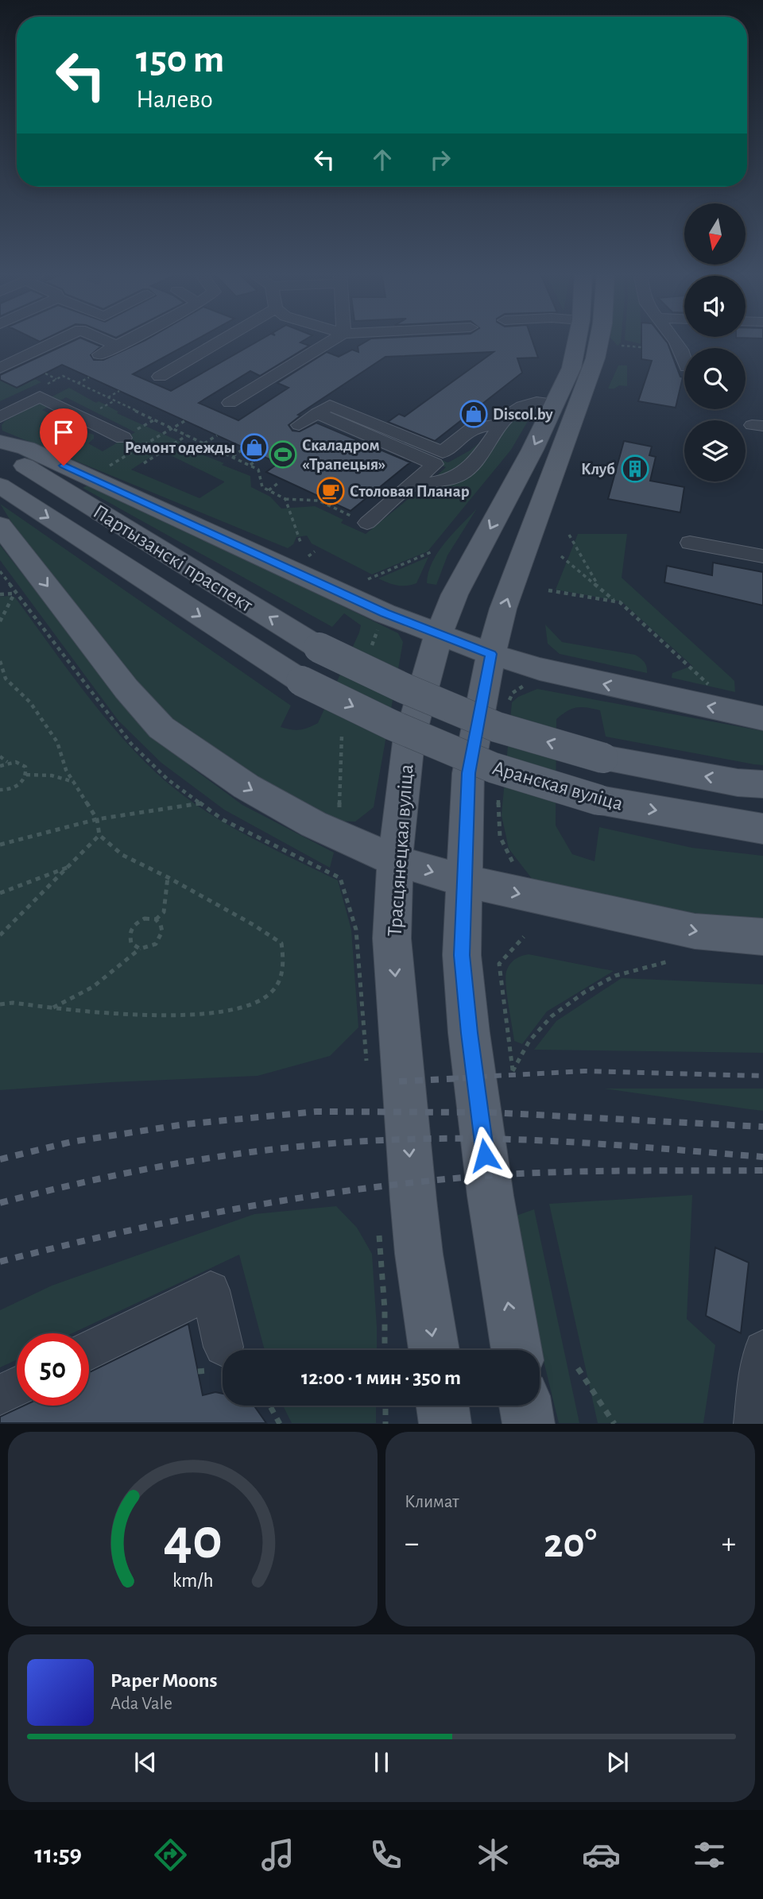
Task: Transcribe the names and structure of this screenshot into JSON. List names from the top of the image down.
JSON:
{
  "streets": {
    "main road": ["Партызанскі праспект", "Аранская вуліца", "Трасцянецкая вуліца"]
  },
  "crossings": [
    ["Партызанскі праспект", "Аранская вуліца"]
  ],
  "places": {
    "shop": ["Discol.by", "Ремонт одежды"],
    "sports": ["Скаладром «Трапецыя»"],
    "building": ["Клуб"],
    "cafe": ["Столовая Планар"]
  },
  "north": "bottom",
  "page": {
    "turn": ["150 m", "Налево"],
    "limit": "50",
    "trip": "12:00 · 1 мин · 350 m",
    "tile": "Климат",
    "heat": ["−", "20°", "+"],
    "song": ["Paper Moons", "Ada Vale"],
    "tabs": "11:59",
    "gauge": ["40", "km/h"]
  }
}
